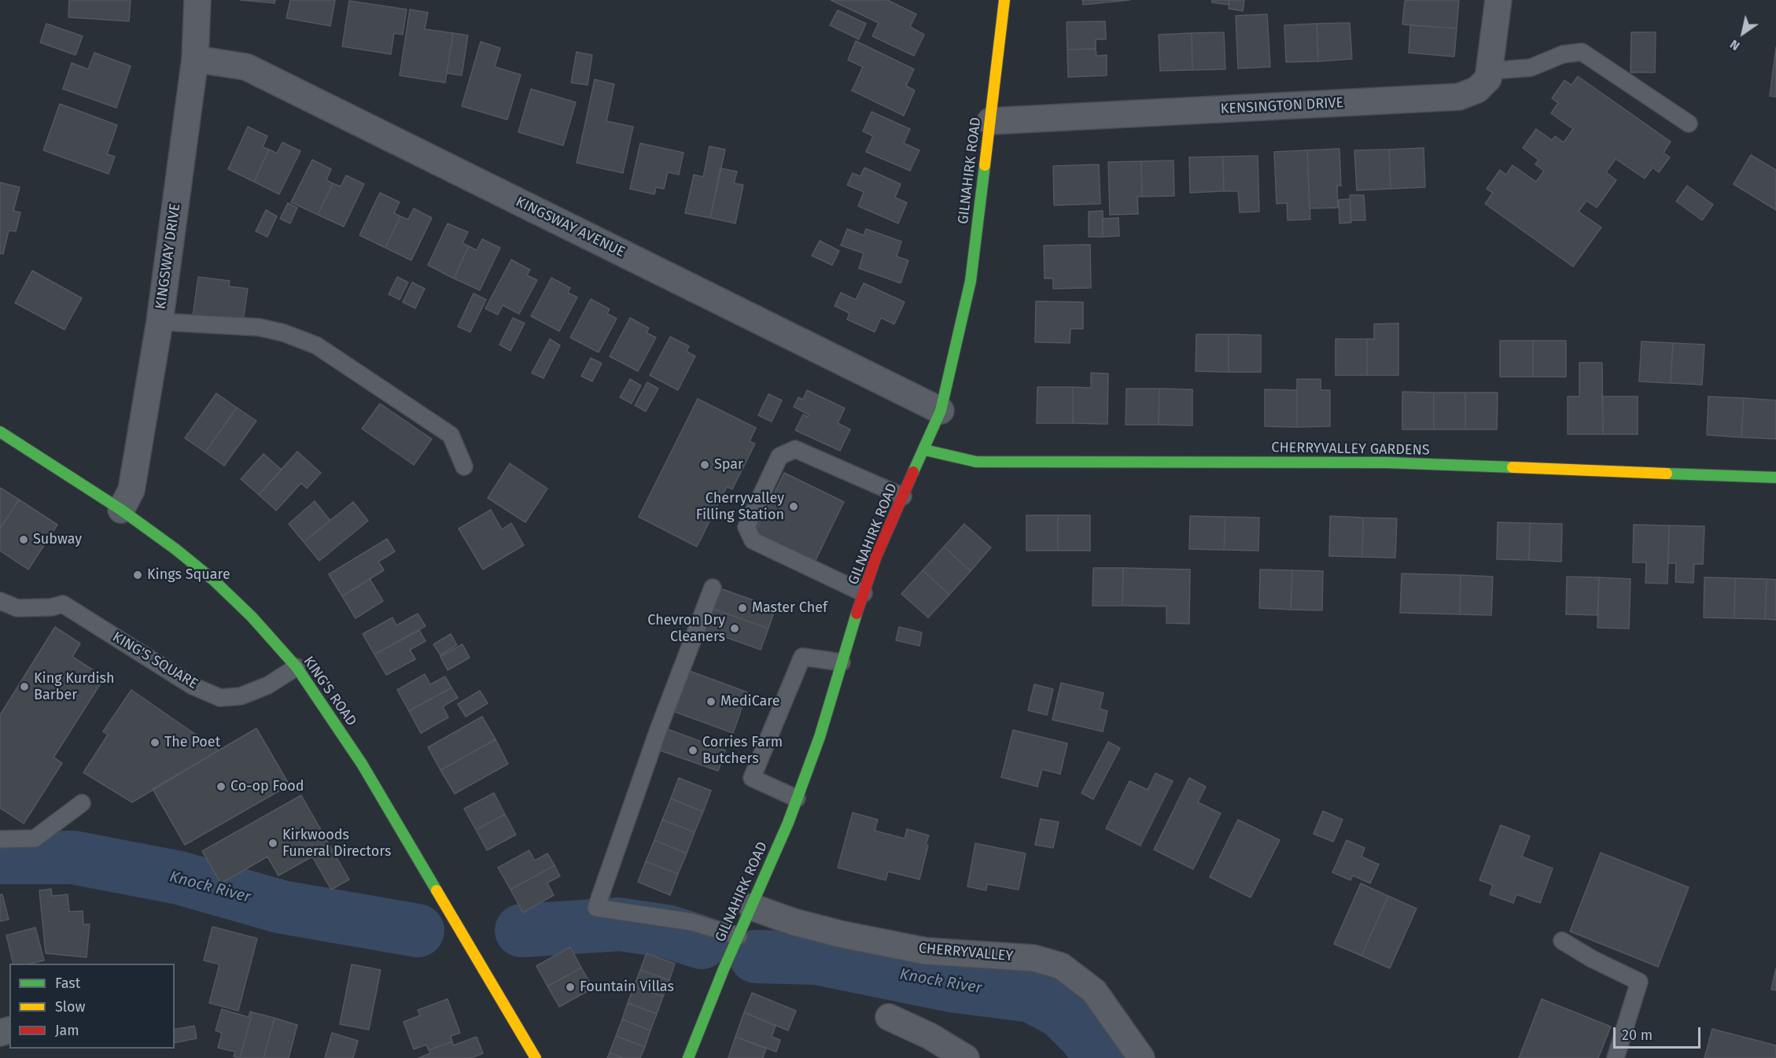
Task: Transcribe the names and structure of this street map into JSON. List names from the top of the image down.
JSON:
{
  "streets": {
    "street": [
      "KENSINGTON DRIVE",
      "GILNAHIRK ROAD",
      "KINGSWAY AVENUE",
      "KINGSWAY DRIVE",
      "CHERRYVALLEY GARDENS",
      "KING'S ROAD",
      "CHERRYVALLEY"
    ],
    "lane": ["KING'S SQUARE"]
  },
  "crossings": [
    ["KENSINGTON DRIVE", "GILNAHIRK ROAD"],
    ["GILNAHIRK ROAD", "KINGSWAY AVENUE"],
    ["GILNAHIRK ROAD", "CHERRYVALLEY GARDENS"],
    ["GILNAHIRK ROAD", "CHERRYVALLEY"],
    ["KINGSWAY AVENUE", "KINGSWAY DRIVE"],
    ["KINGSWAY DRIVE", "KING'S ROAD"],
    ["KING'S SQUARE", "KING'S ROAD"]
  ],
  "water": ["Knock River"],
  "places": [
    "Spar",
    "Cherryvalley Filling Station",
    "Subway",
    "Kings Square",
    "Master Chef",
    "Chevron Dry Cleaners",
    "King Kurdish Barber",
    "MediCare",
    "The Poet",
    "Corries Farm Butchers",
    "Co-op Food",
    "Kirkwoods Funeral Directors",
    "Fountain Villas"
  ],
  "legend": ["Fast", "Slow", "Jam"],
  "scale_bar": "20 m",
  "north": "bottom left"
}
